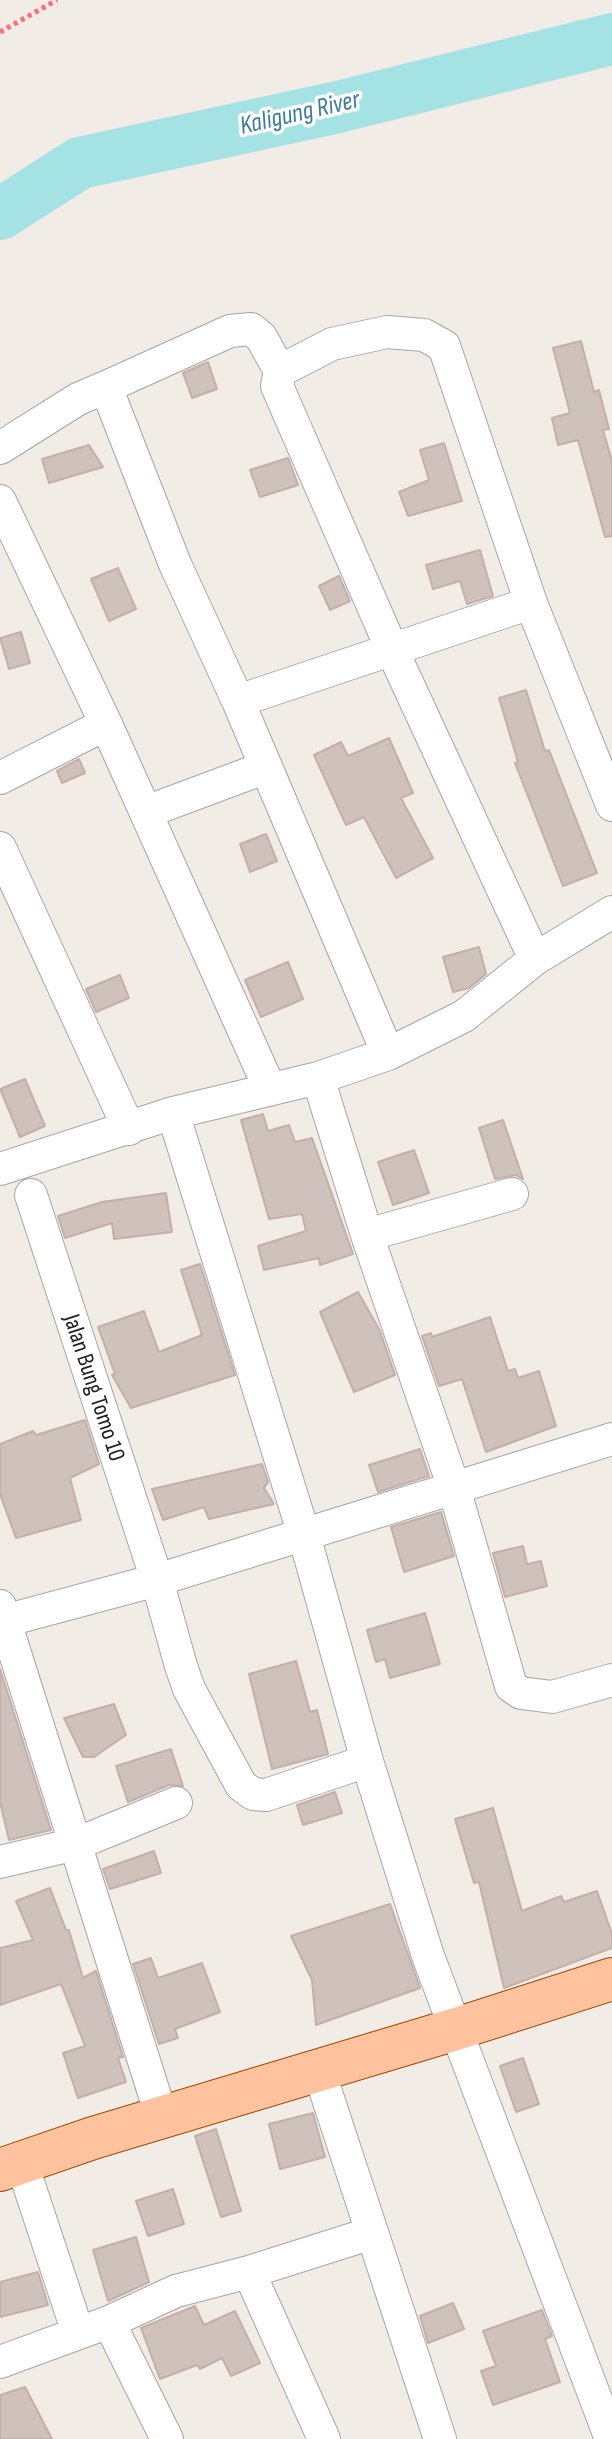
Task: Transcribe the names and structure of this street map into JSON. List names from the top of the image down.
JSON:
{
  "streets": {
    "street": ["Jalan Bung Tomo 10"]
  },
  "water": ["Kaligung River"]
}
